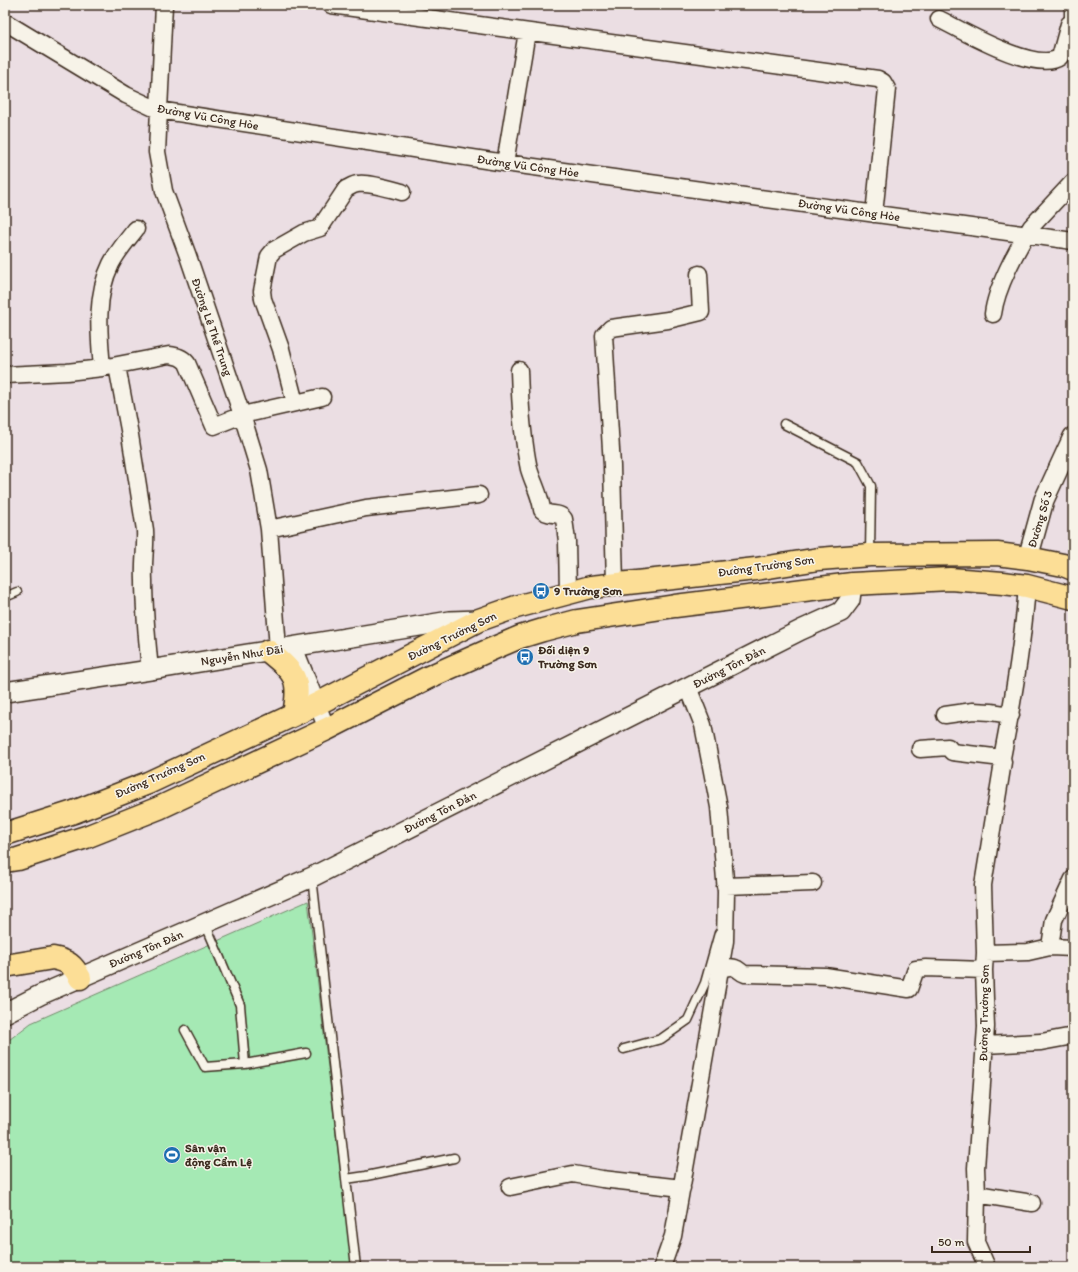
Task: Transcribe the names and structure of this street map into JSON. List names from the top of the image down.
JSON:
{
  "streets": {
    "main road": ["Đường Trường Sơn"],
    "street": [
      "Đường Vũ Công Hòe",
      "Đường Lê Thế Trung",
      "Đường Số 3",
      "Nguyễn Như Đãi",
      "Đường Tôn Đản"
    ]
  },
  "crossings": [
    ["Đường Vũ Công Hòe", "Đường Lê Thế Trung"],
    ["Đường Lê Thế Trung", "Đường Trường Sơn"],
    ["Đường Lê Thế Trung", "Nguyễn Như Đãi"],
    ["Đường Số 3", "Đường Trường Sơn"],
    ["Đường Trường Sơn", "Nguyễn Như Đãi"]
  ],
  "places": {
    "bus stop": ["9 Trường Sơn", "Đối diện 9 Trường Sơn"],
    "sports": ["Sân vận động Cẩm Lệ"]
  },
  "scale_bar": "50 m"
}
